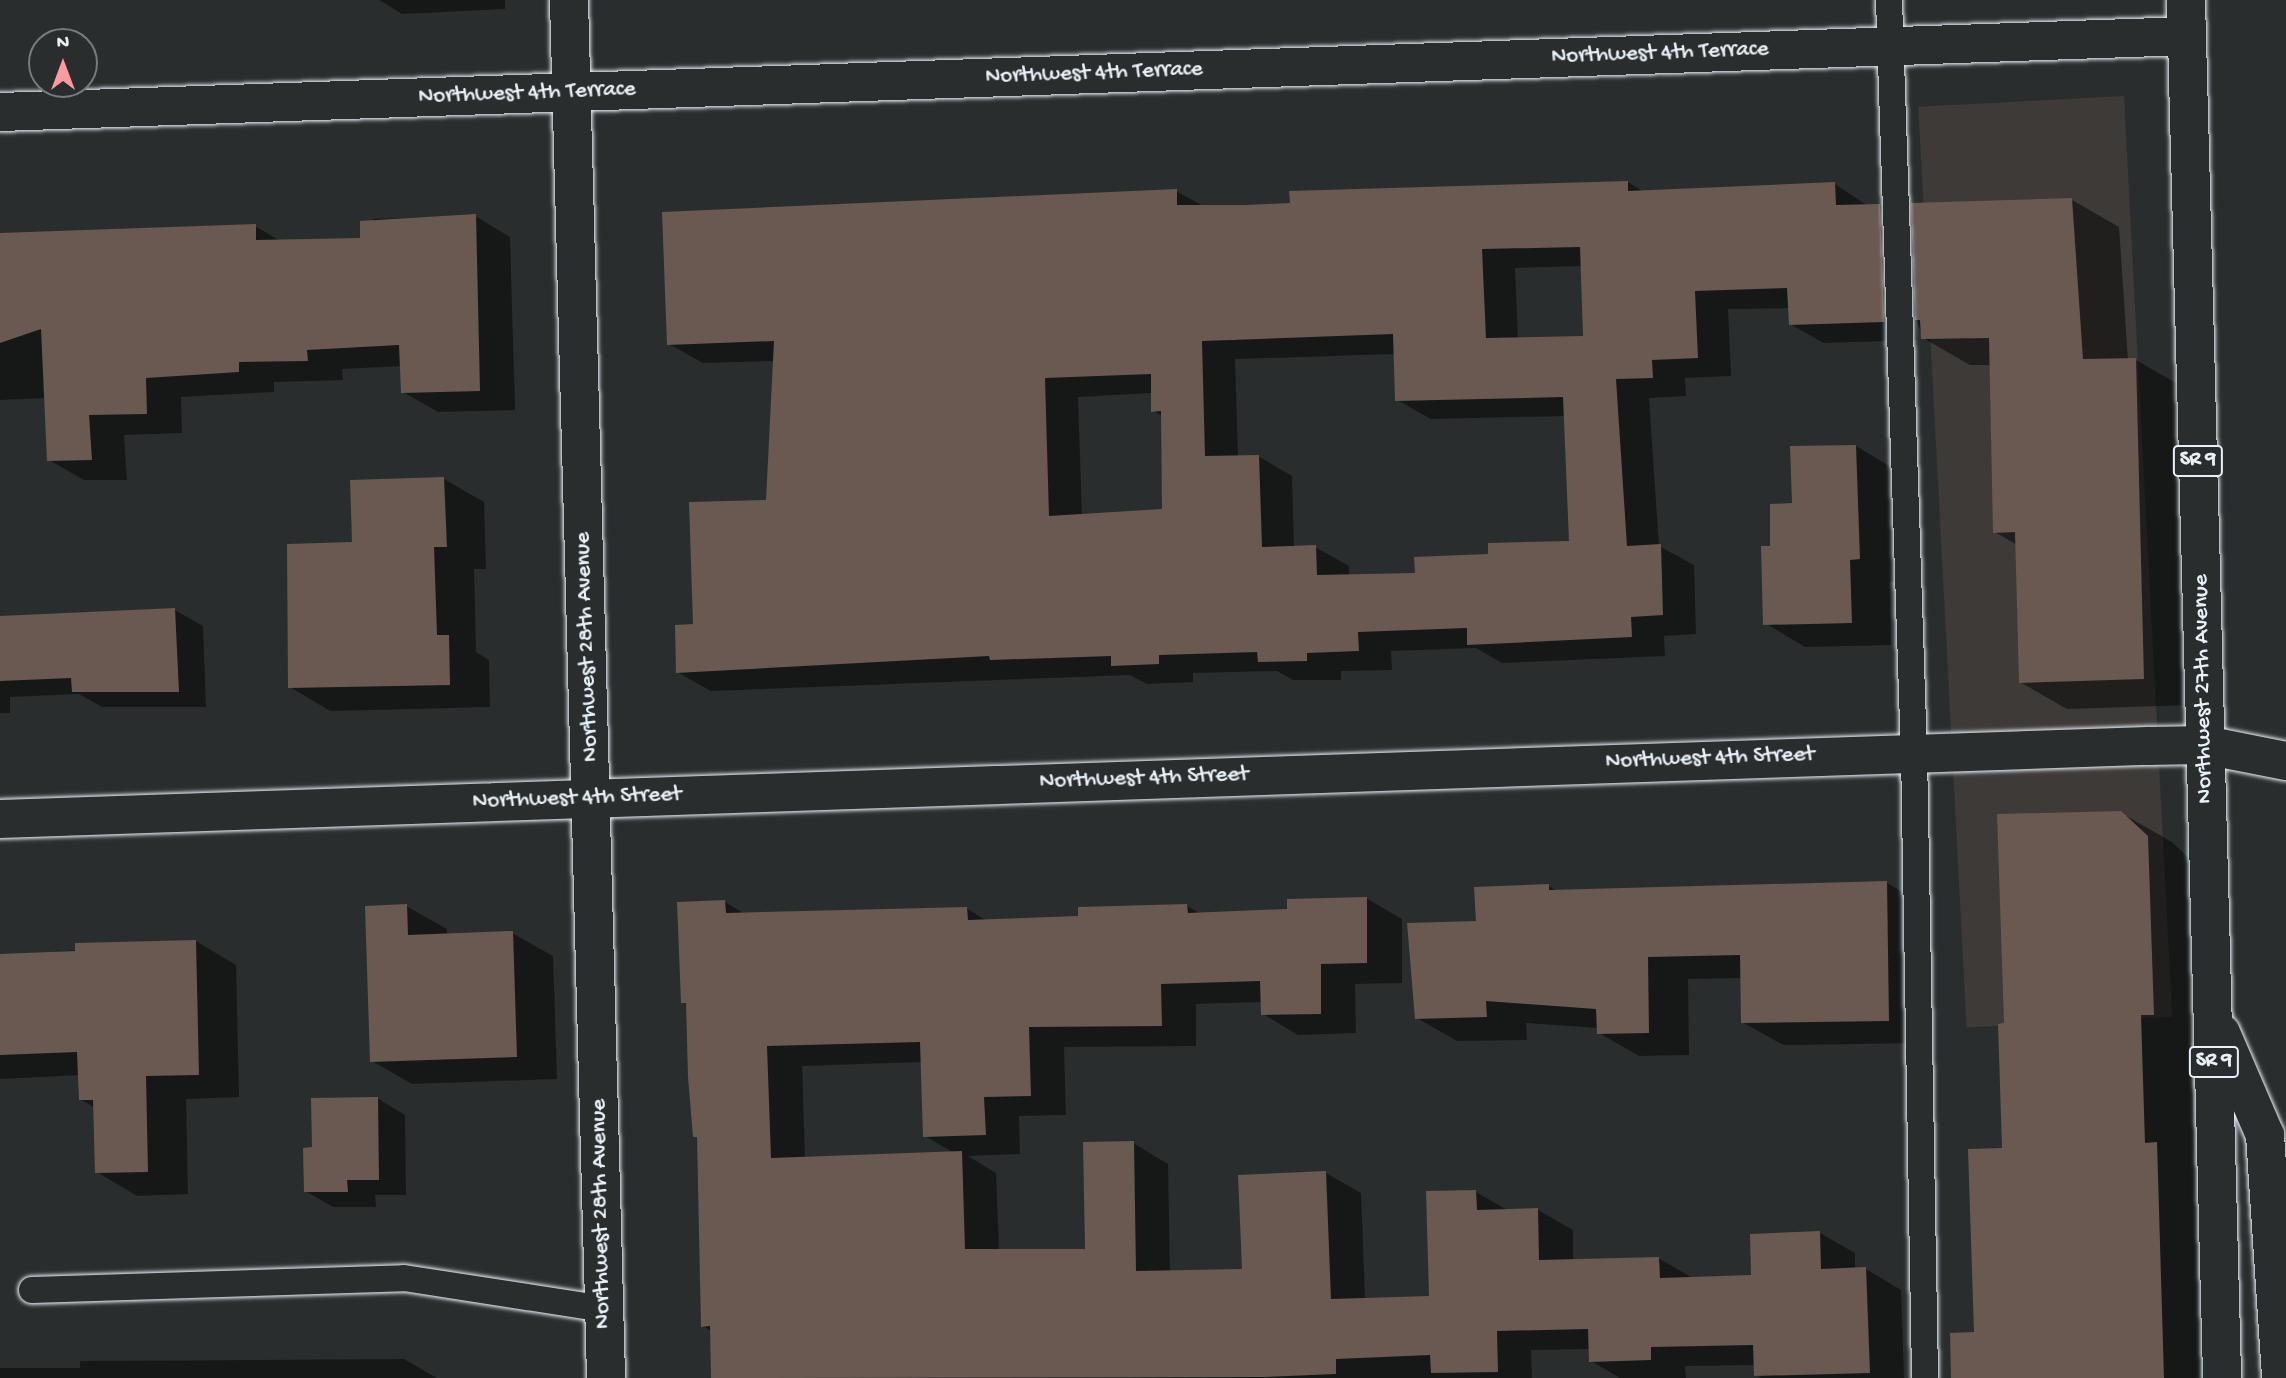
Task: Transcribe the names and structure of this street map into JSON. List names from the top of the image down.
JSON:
{
  "streets": {
    "main road": [
      "Northwest 4th Terrace",
      "SR 9",
      "Northwest 28th Avenue",
      "Northwest 27th Avenue",
      "Northwest 4th Street"
    ]
  },
  "crossings": [
    ["Northwest 4th Terrace", "Northwest 28th Avenue"],
    ["Northwest 4th Terrace", "Northwest 27th Avenue"],
    ["Northwest 28th Avenue", "Northwest 4th Street"],
    ["Northwest 27th Avenue", "Northwest 4th Street"]
  ],
  "north": "top"
}
